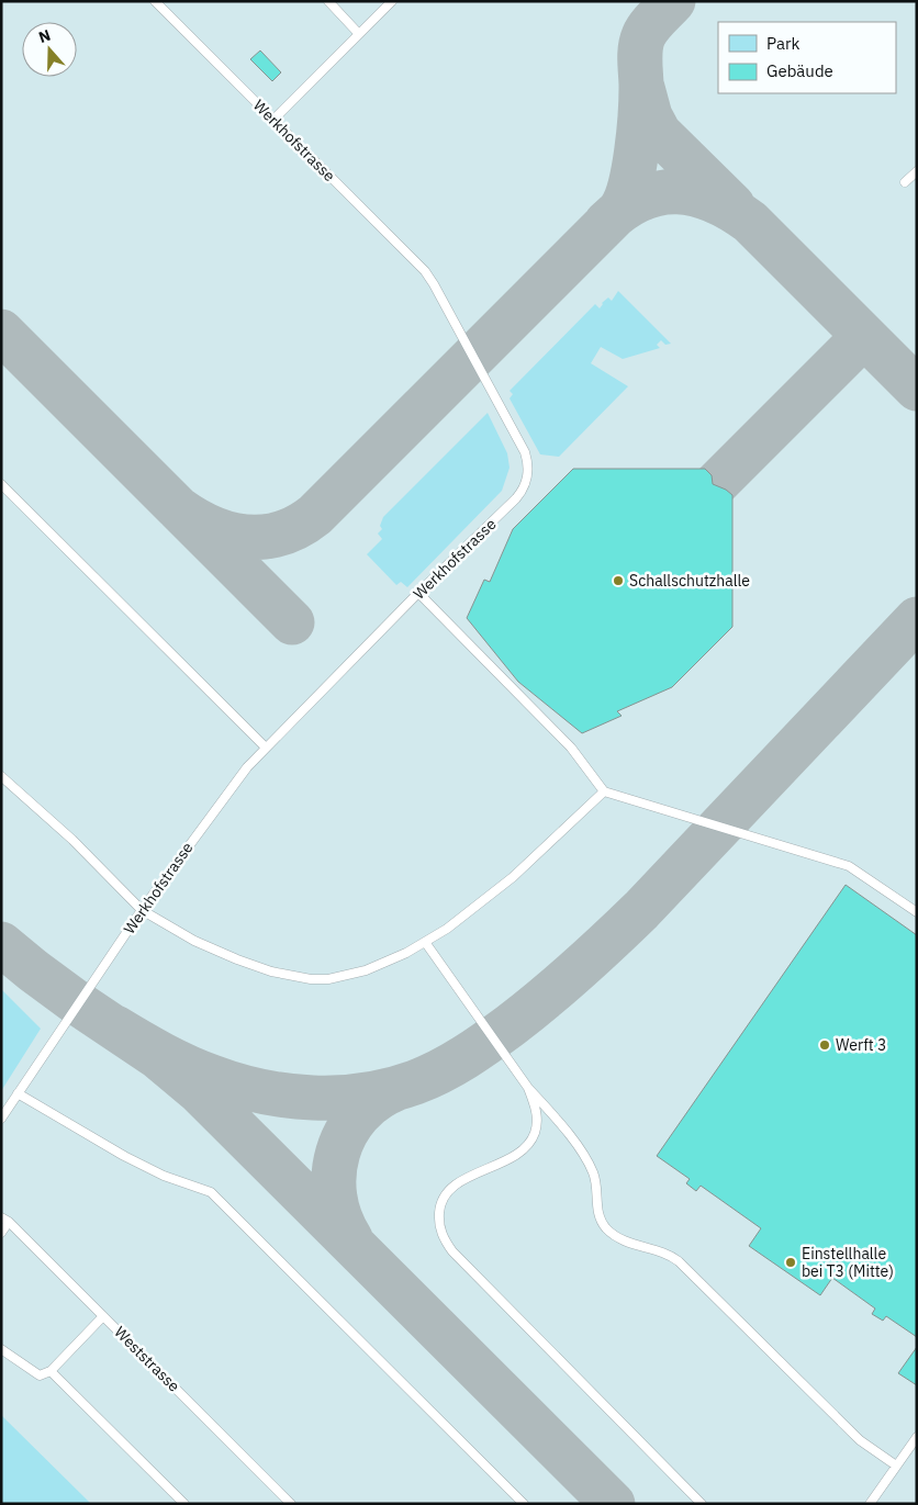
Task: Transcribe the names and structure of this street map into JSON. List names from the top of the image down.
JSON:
{
  "streets": {
    "lane": ["Werkhofstrasse", "Weststrasse"]
  },
  "places": ["Schallschutzhalle", "Werft 3", "Einstellhalle bei T3 (Mitte)"],
  "legend": ["Park", "Gebäude"],
  "north": "top"
}
